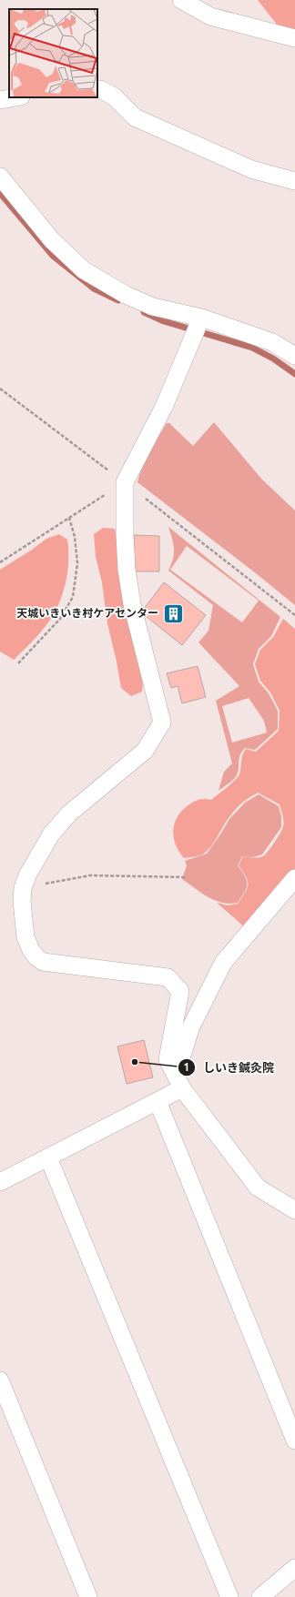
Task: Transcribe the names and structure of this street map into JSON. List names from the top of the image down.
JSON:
{
  "places": {
    "building": ["天城いきいき村ケアセンター"],
    "other": ["しいき鍼灸院"]
  }
}
